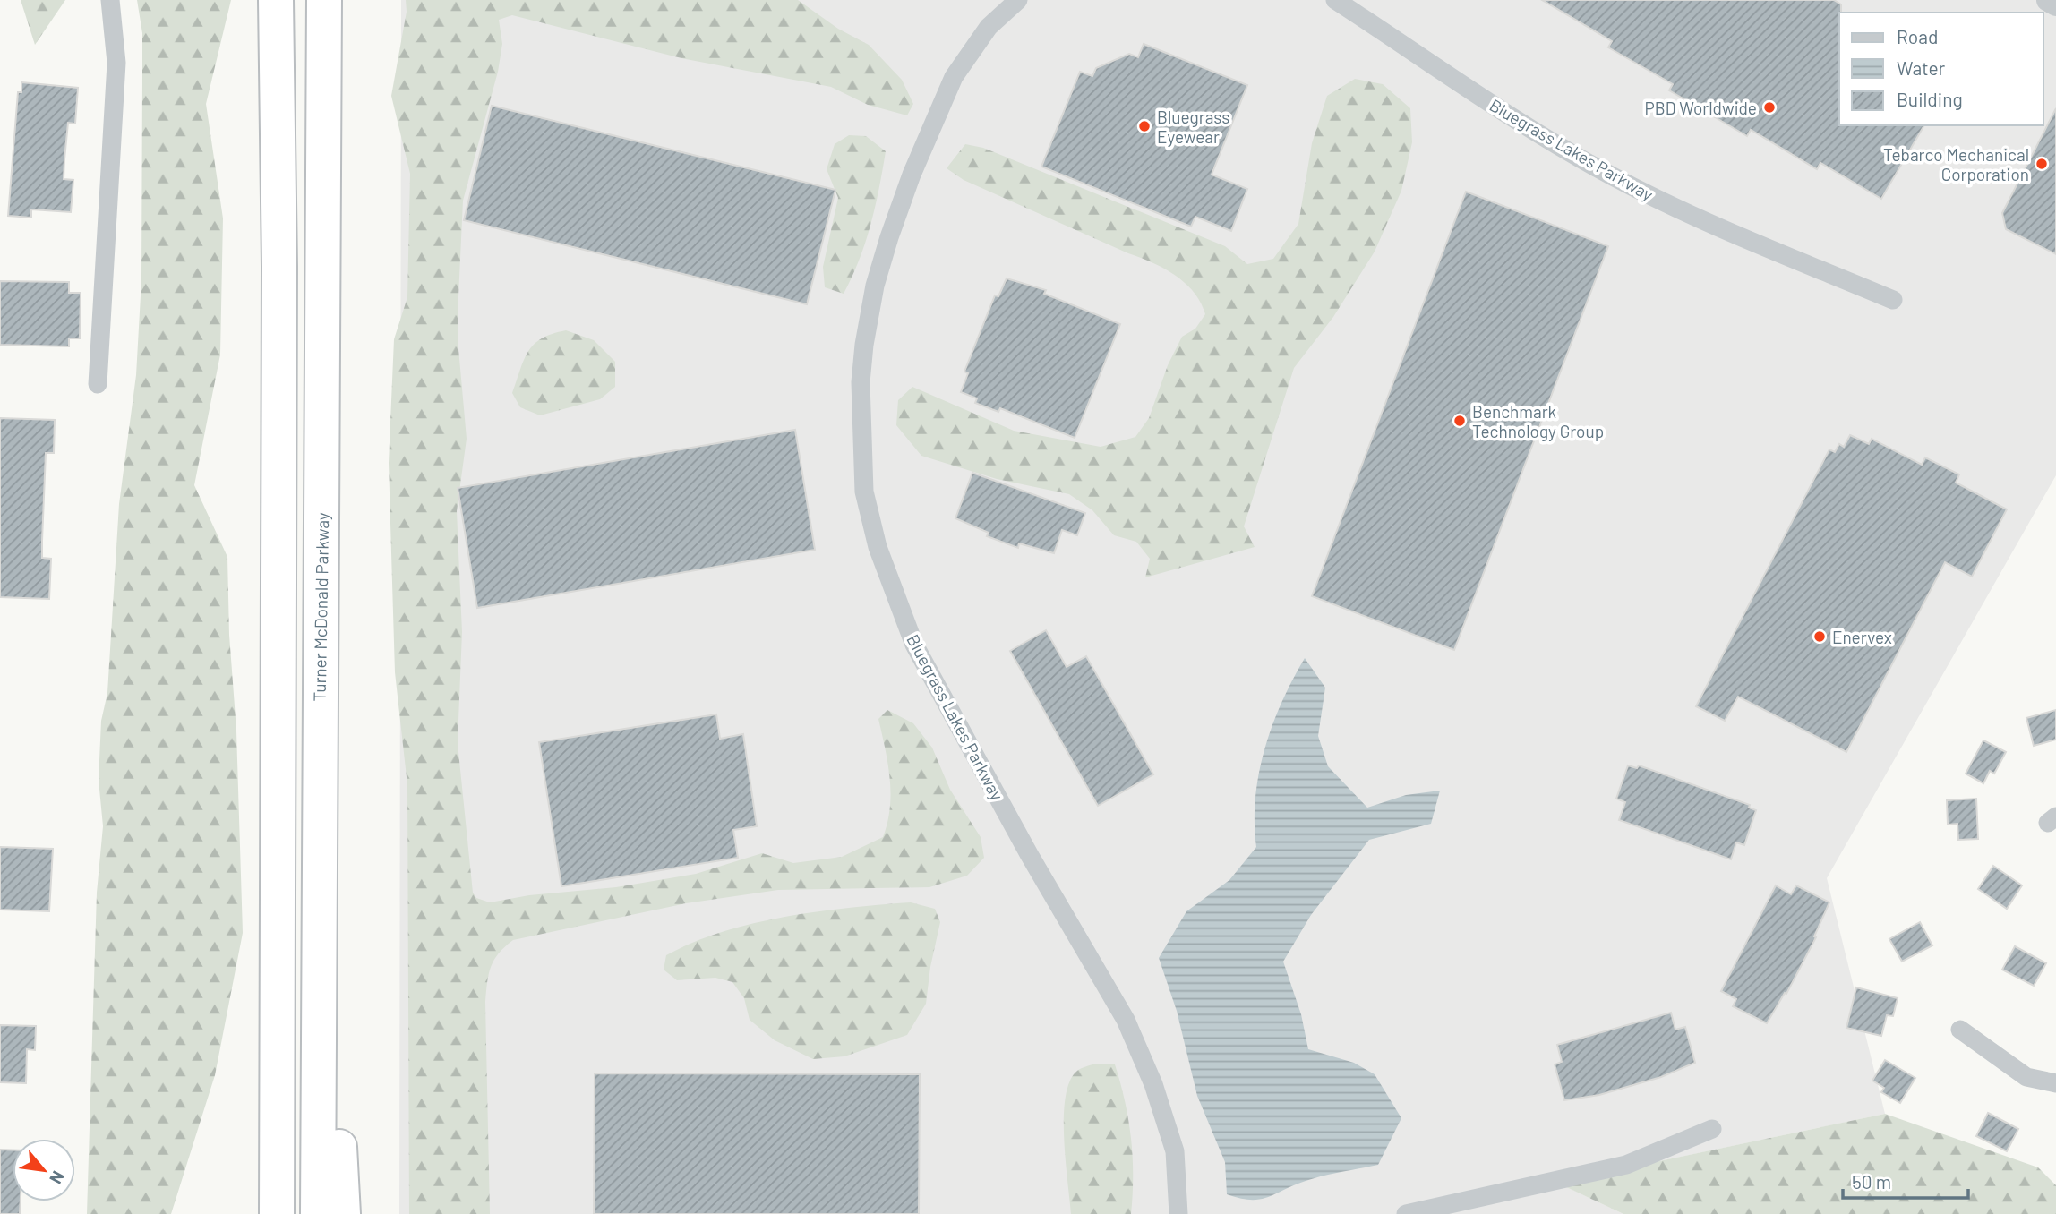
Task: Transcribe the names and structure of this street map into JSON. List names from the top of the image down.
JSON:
{
  "streets": {
    "highway": ["Turner McDonald Parkway"],
    "street": ["Bluegrass Lakes Parkway"]
  },
  "places": [
    "PBD Worldwide",
    "Bluegrass Eyewear",
    "Tebarco Mechanical Corporation",
    "Benchmark Technology Group",
    "Enervex"
  ],
  "legend": ["Road", "Water", "Building"],
  "scale_bar": "50 m",
  "north": "bottom right"
}
